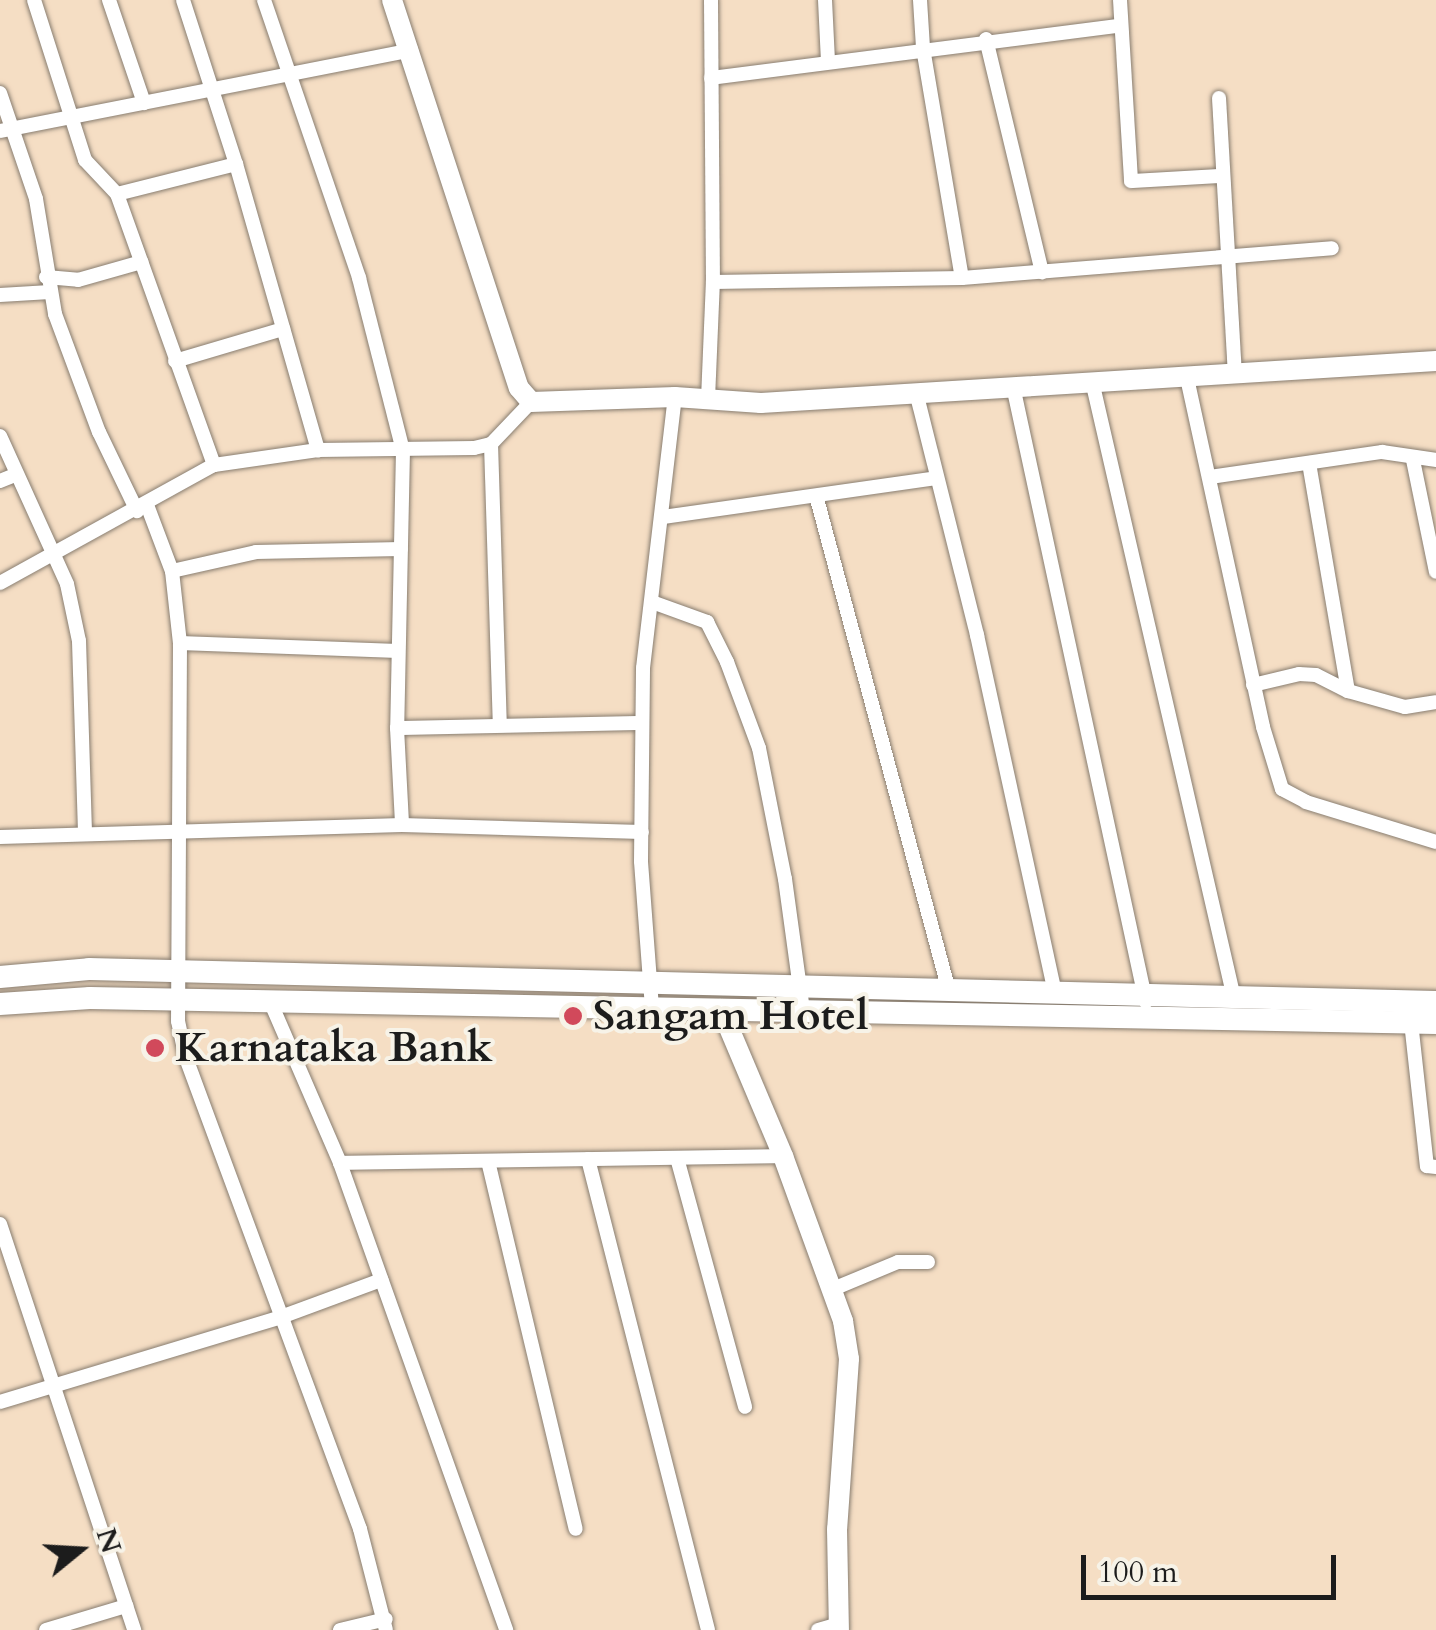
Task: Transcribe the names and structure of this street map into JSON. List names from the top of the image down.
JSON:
{
  "places": ["Sangam Hotel", "Karnataka Bank"],
  "scale_bar": "100 m",
  "north": "right"
}
